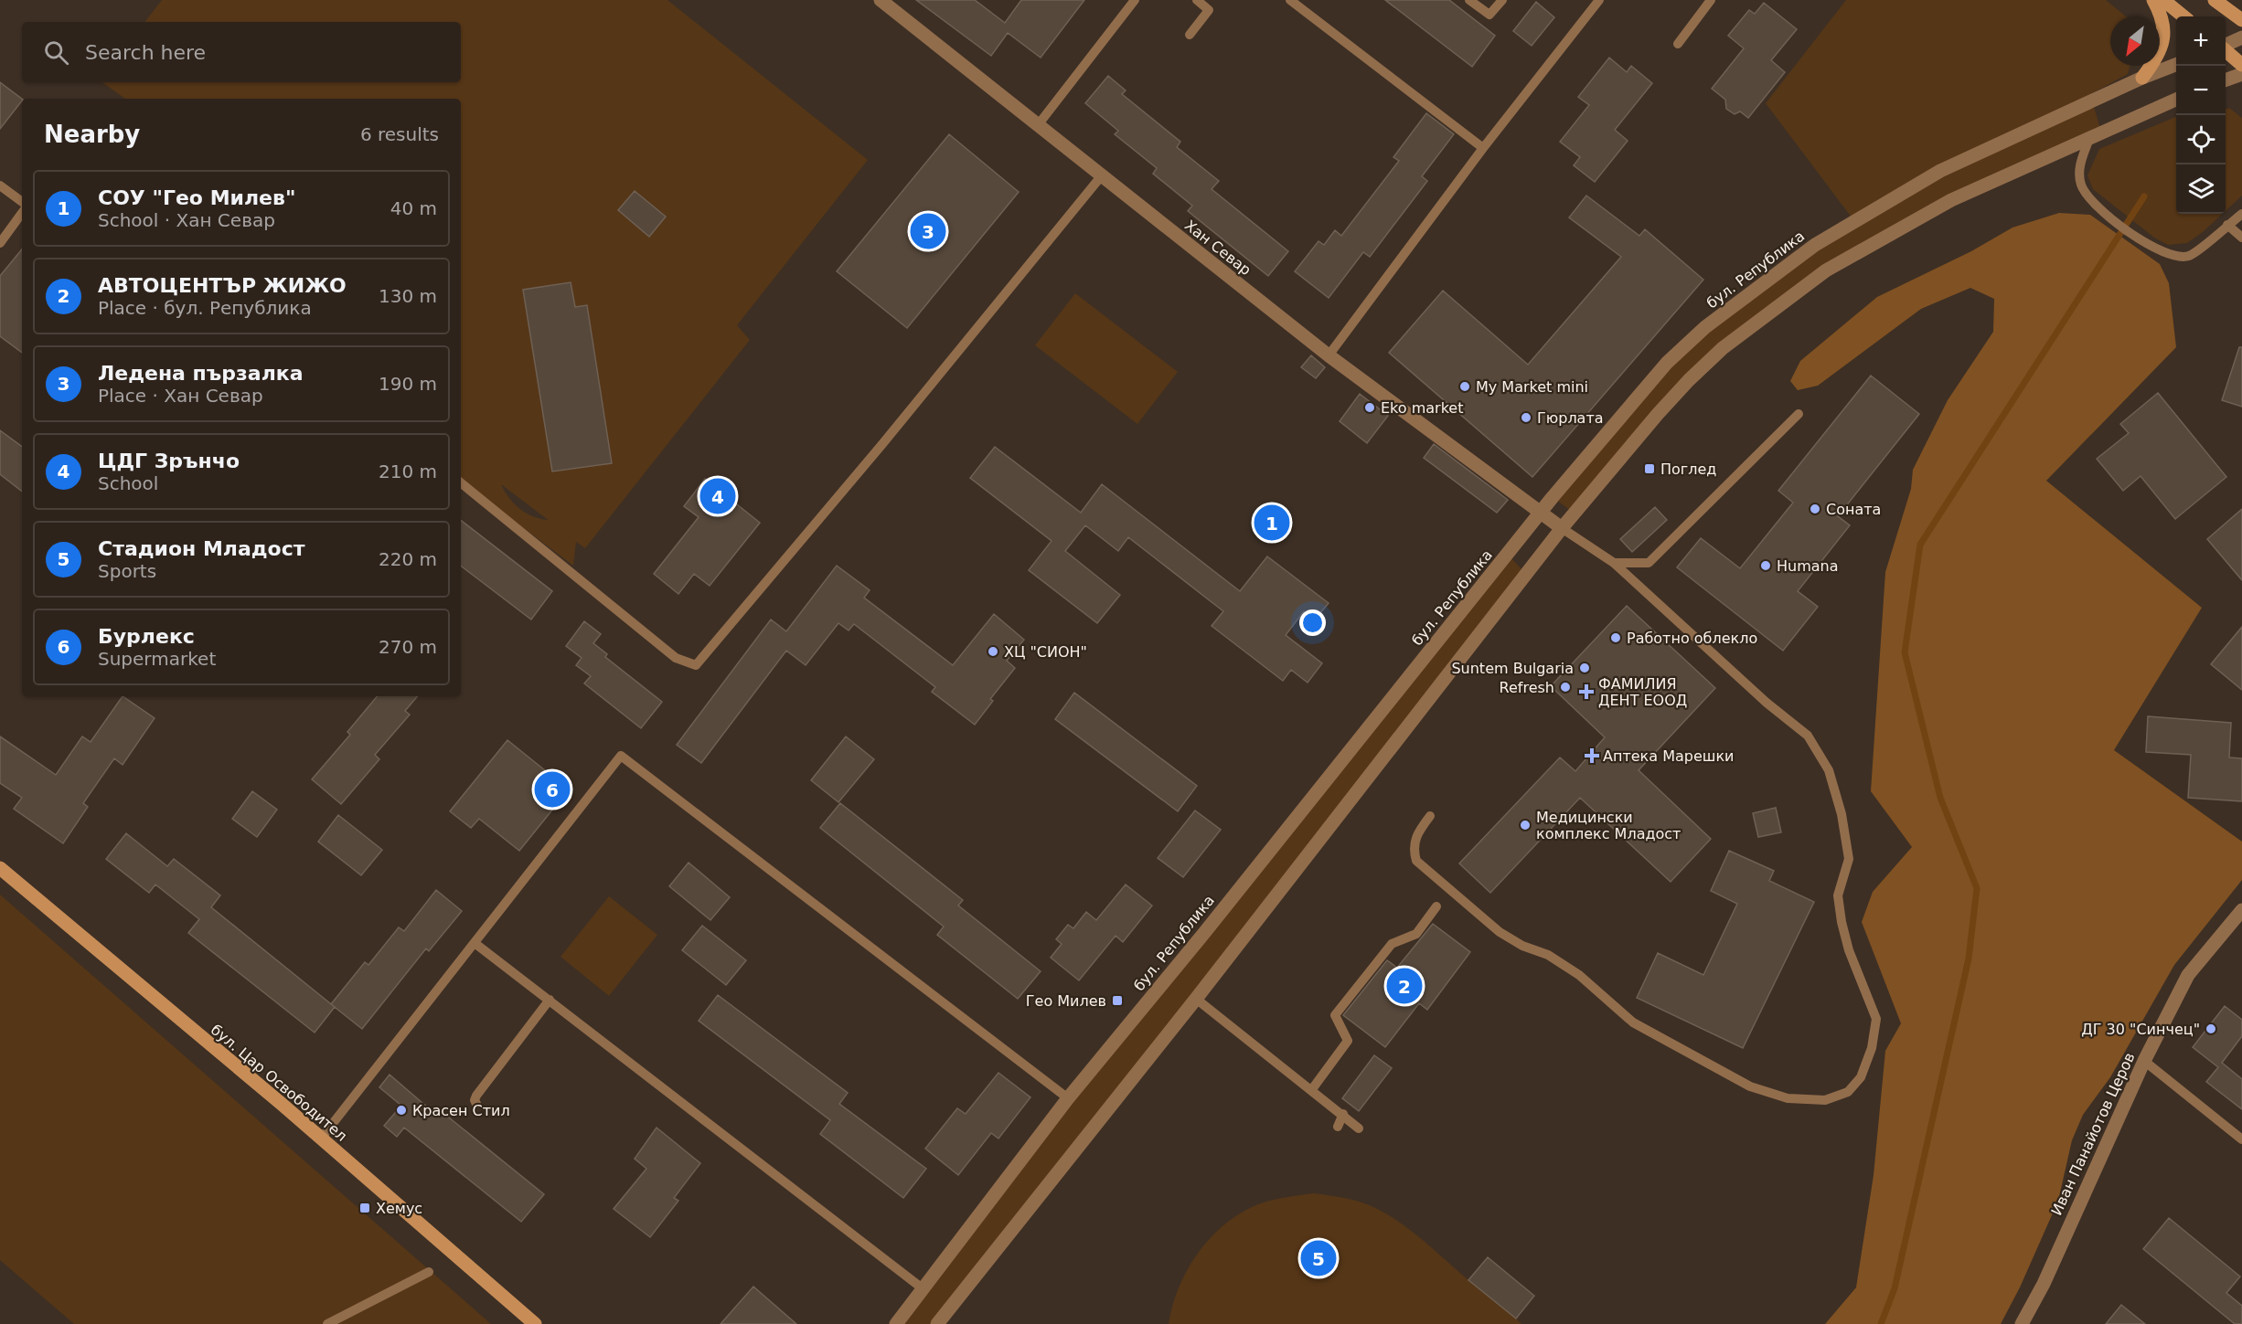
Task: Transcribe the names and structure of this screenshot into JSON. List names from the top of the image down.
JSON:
{
  "streets": {
    "main road": ["бул. Цар Освободител"],
    "street": ["Хан Севар", "бул. Република", "Иван Панайотов Церов"]
  },
  "crossings": [
    ["Хан Севар", "бул. Република"]
  ],
  "places": {
    "other": [
      "My Market mini",
      "Eko market",
      "Гюрлата",
      "Соната",
      "Humana",
      "Работно облекло",
      "ХЦ \"СИОН\"",
      "Suntem Bulgaria",
      "Refresh",
      "Медицински комплекс Младост",
      "ДГ 30 \"Синчец\"",
      "Красен Стил"
    ],
    "transit": ["Поглед", "Гео Милев", "Хемус"],
    "health": ["ФАМИЛИЯ ДЕНТ ЕООД", "Аптека Марешки"]
  },
  "north": "bottom left",
  "page": {
    "map_buttons": ["+", "−"],
    "search": "Search here",
    "heading": ["Nearby", "6 results"],
    "list": [
      {
        "mark": "1",
        "name": "СОУ \"Гео Милев\"",
        "note": "School · Хан Севар",
        "value": "40 m"
      },
      {
        "mark": "2",
        "name": "АВТОЦЕНТЪР ЖИЖО",
        "note": "Place · бул. Република",
        "value": "130 m"
      },
      {
        "mark": "3",
        "name": "Ледена пързалка",
        "note": "Place · Хан Севар",
        "value": "190 m"
      },
      {
        "mark": "4",
        "name": "ЦДГ Зрънчо",
        "note": "School",
        "value": "210 m"
      },
      {
        "mark": "5",
        "name": "Стадион Младост",
        "note": "Sports",
        "value": "220 m"
      },
      {
        "mark": "6",
        "name": "Бурлекс",
        "note": "Supermarket",
        "value": "270 m"
      }
    ],
    "pins": [
      "3",
      "4",
      "1",
      "6",
      "2",
      "5"
    ]
  }
}
